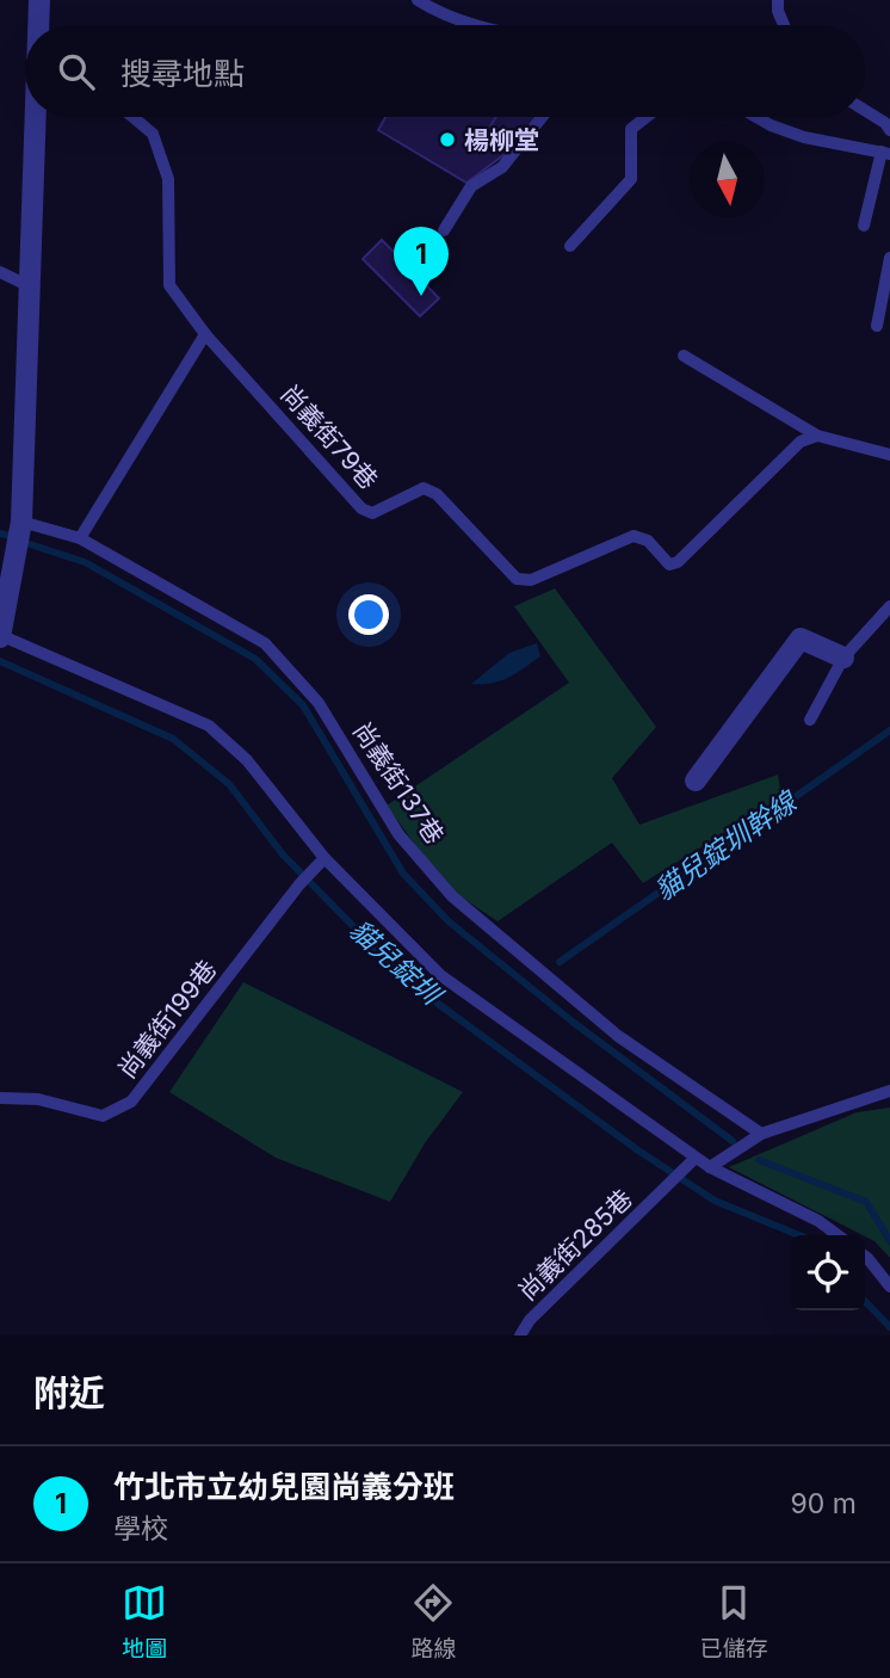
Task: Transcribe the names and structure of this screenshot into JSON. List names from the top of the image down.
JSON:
{
  "streets": {
    "lane": [
      "尚義街79巷",
      "尚義街137巷",
      "尚義街199巷",
      "尚義街285巷"
    ]
  },
  "water": ["貓兒錠圳幹線", "貓兒錠圳"],
  "places": ["楊柳堂"],
  "north": "bottom",
  "page": {
    "search": "搜尋地點",
    "pins": "1",
    "heading": "附近",
    "list": [
      {
        "mark": "1",
        "name": "竹北市立幼兒園尚義分班",
        "note": "學校",
        "value": "90 m"
      }
    ],
    "nav": ["地圖", "路線", "已儲存"]
  }
}
